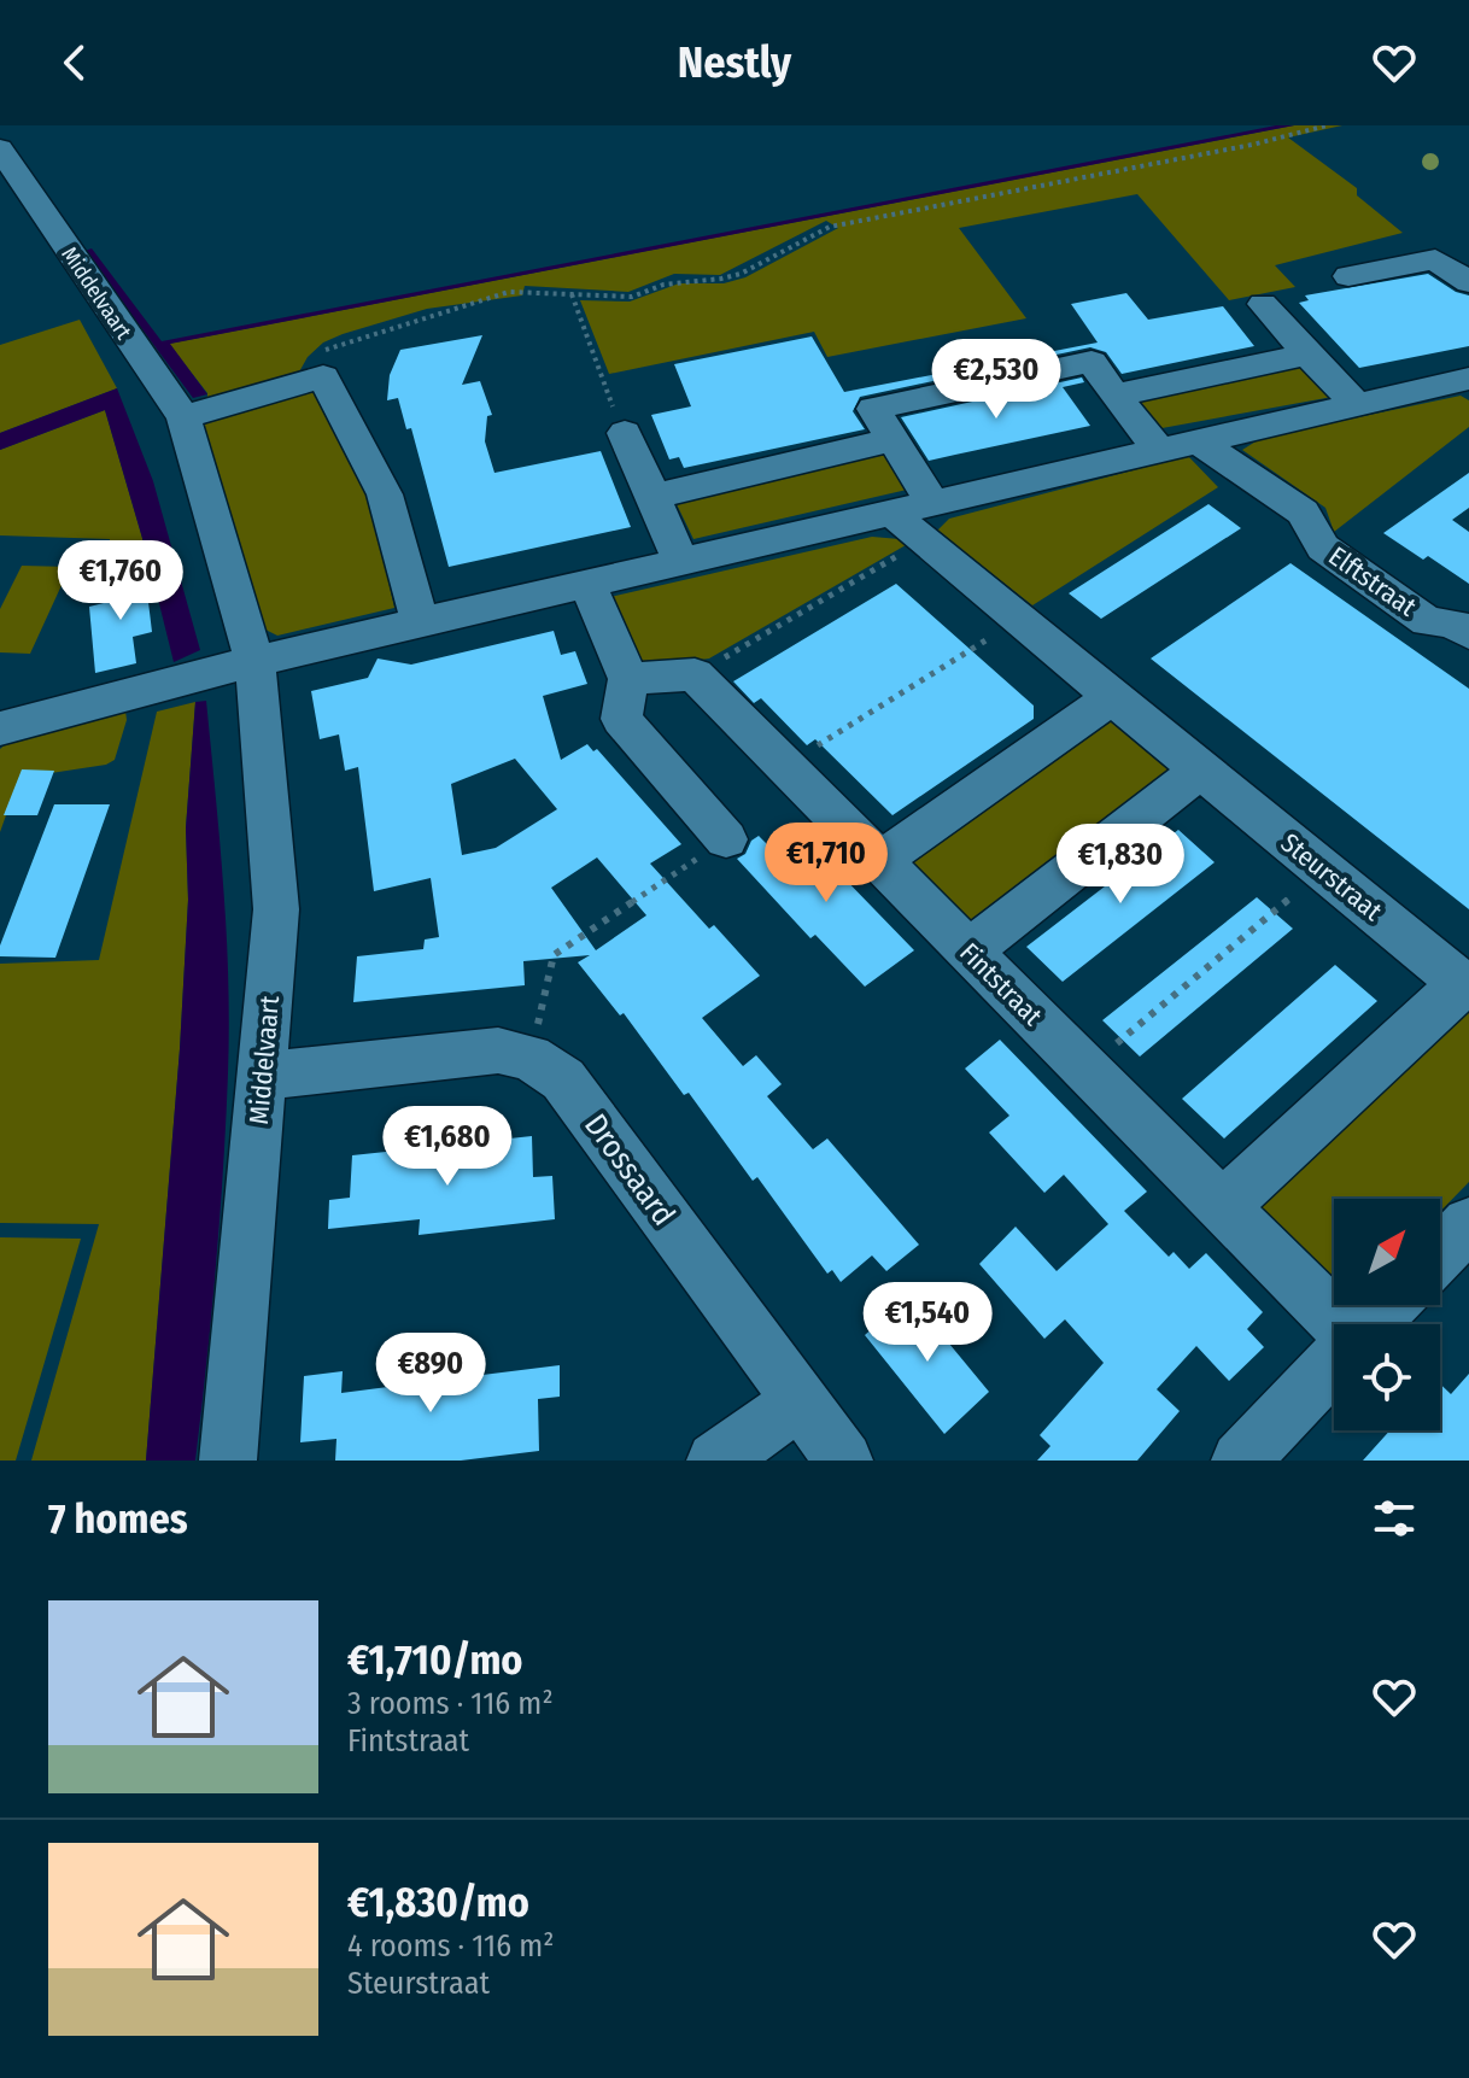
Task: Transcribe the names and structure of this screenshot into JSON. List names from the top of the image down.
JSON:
{
  "streets": {
    "street": [
      "Middelvaart",
      "Elftstraat",
      "Steurstraat",
      "Fintstraat",
      "Drossaard"
    ]
  },
  "crossings": [
    ["Middelvaart", "Drossaard"],
    ["Steurstraat", "Fintstraat"]
  ],
  "north": "top right",
  "page": {
    "header": "Nestly",
    "price": [
      "€2,530",
      "€1,760",
      "€1,710",
      "€1,830",
      "€1,680",
      "€1,540",
      "€890"
    ],
    "heading": "7 homes",
    "list": [
      {
        "name": "€1,710/mo",
        "note": "3 rooms · 116 m² · Fintstraat"
      },
      {
        "name": "€1,830/mo",
        "note": "4 rooms · 116 m² · Steurstraat"
      }
    ]
  }
}
